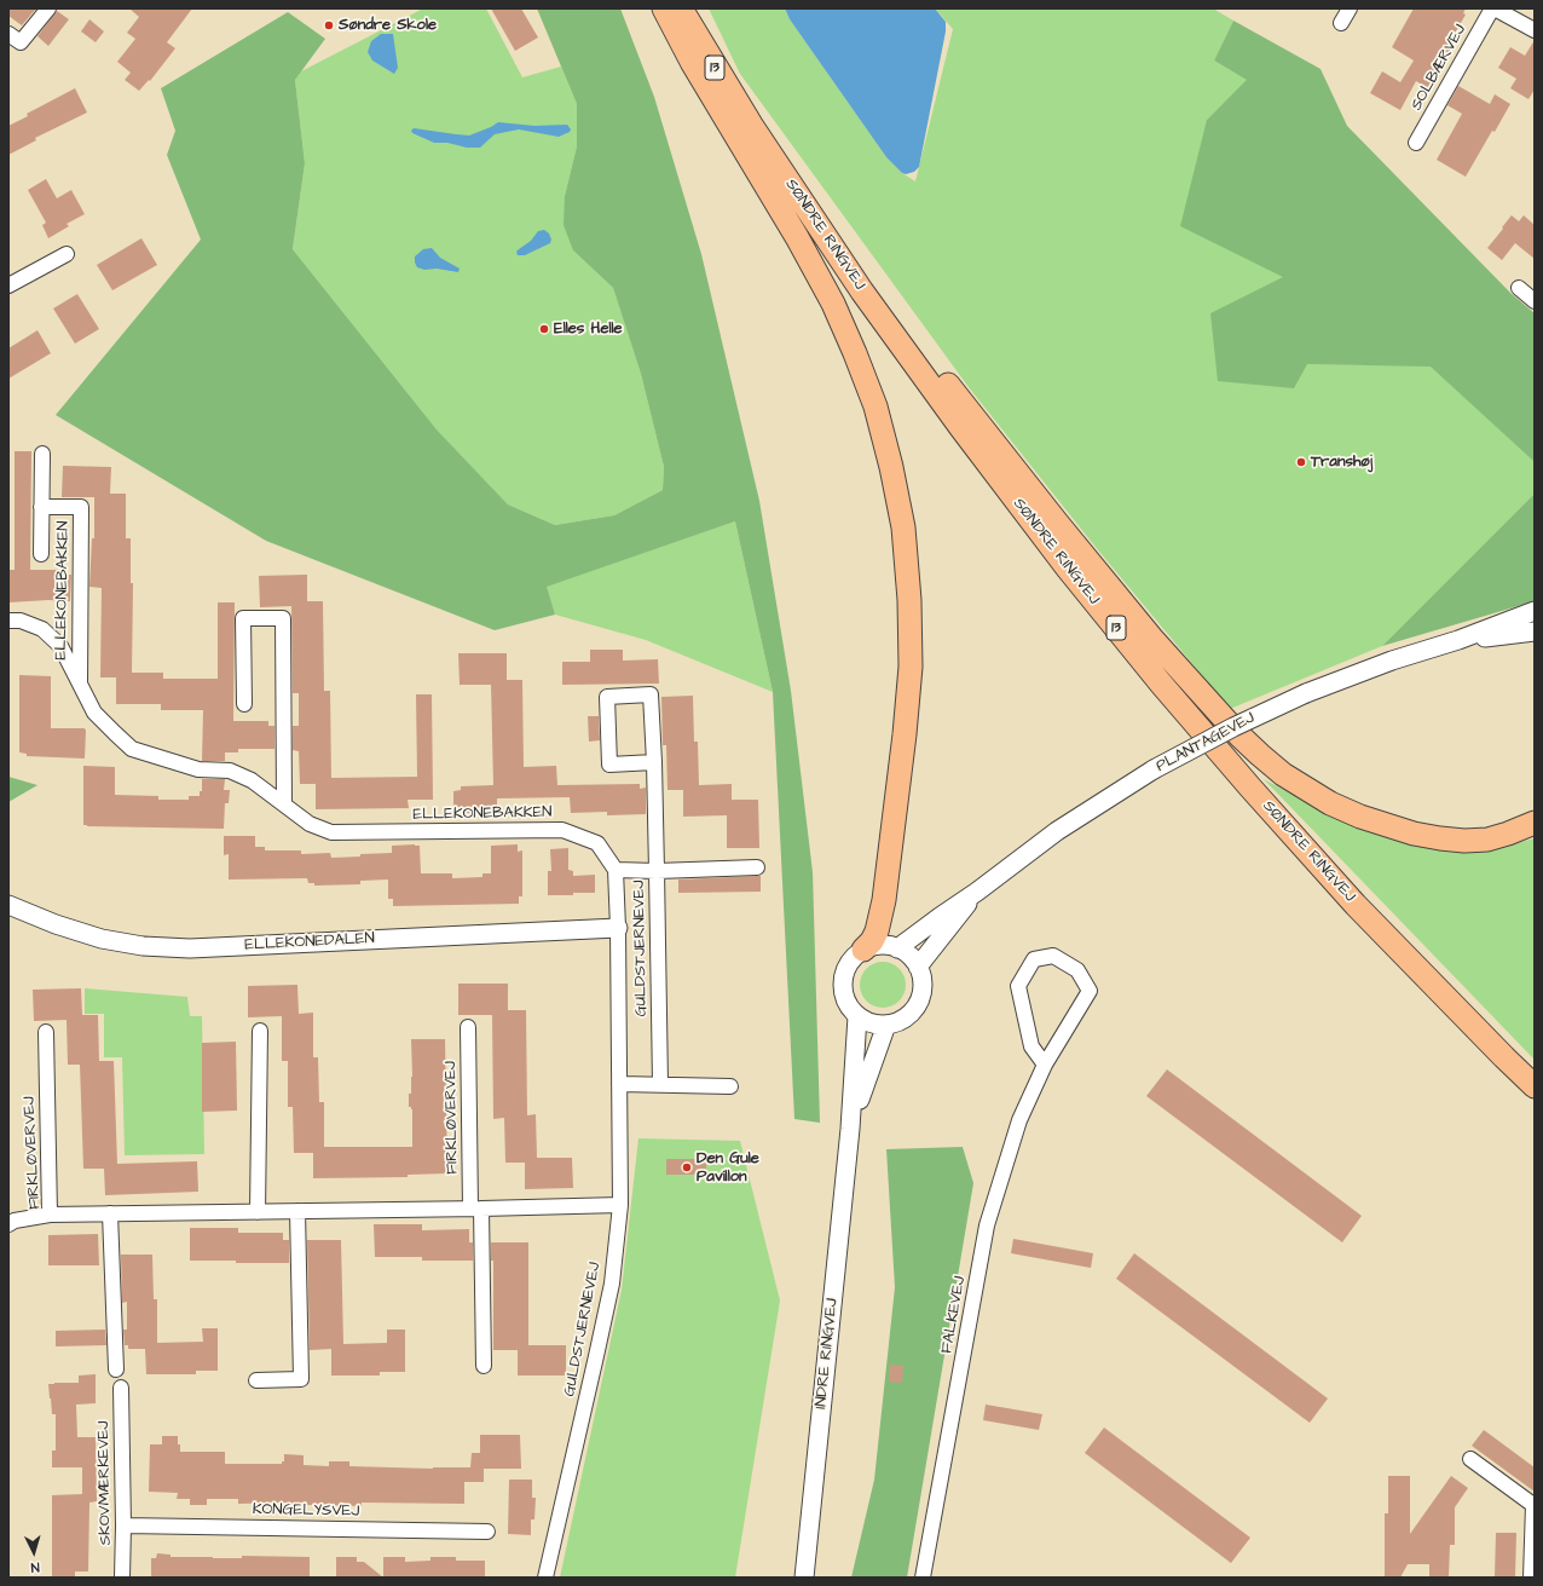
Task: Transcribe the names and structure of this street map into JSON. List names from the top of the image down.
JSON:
{
  "streets": {
    "main road": ["13", "SØNDRE RINGVEJ"],
    "street": [
      "SOLBÆRVEJ",
      "ELLEKONEBAKKEN",
      "PLANTAGEVEJ",
      "ELLEKONEDALEN",
      "GULDSTJERNEVEJ",
      "FIRKLØVERVEJ",
      "FALKEVEJ",
      "INDRE RINGVEJ",
      "SKOVMÆRKEVEJ",
      "KONGELYSVEJ"
    ]
  },
  "crossings": [
    ["ELLEKONEBAKKEN", "GULDSTJERNEVEJ"],
    ["PLANTAGEVEJ", "INDRE RINGVEJ"],
    ["ELLEKONEDALEN", "GULDSTJERNEVEJ"],
    ["GULDSTJERNEVEJ", "FIRKLØVERVEJ"],
    ["SKOVMÆRKEVEJ", "KONGELYSVEJ"]
  ],
  "places": [
    "Søndre Skole",
    "Elles Helle",
    "Transhøj",
    "Den Gule Pavillon"
  ],
  "north": "bottom"
}
